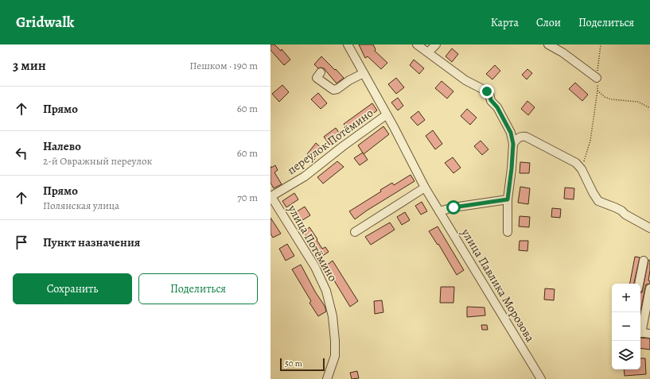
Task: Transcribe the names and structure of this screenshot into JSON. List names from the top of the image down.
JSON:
{
  "streets": {
    "street": ["переулок Потёмино", "улица Потёмино", "улица Павлика Морозова"]
  },
  "crossings": [
    ["переулок Потёмино", "улица Потёмино"],
    ["переулок Потёмино", "улица Павлика Морозова"]
  ],
  "scale_bar": "50 m",
  "page": {
    "header": "Gridwalk",
    "nav": ["Карта", "Слои", "Поделиться"],
    "heading": ["3 мин", "Пешком · 190 m"],
    "list": [
      ["Прямо", "60 m"],
      ["Налево", "2-й Овражный переулок", "60 m"],
      ["Прямо", "Полянская улица", "70 m"],
      "Пункт назначения"
    ],
    "buttons": ["Сохранить", "Поделиться"],
    "map_buttons": ["+", "−"],
    "scale": "50 m"
  }
}
